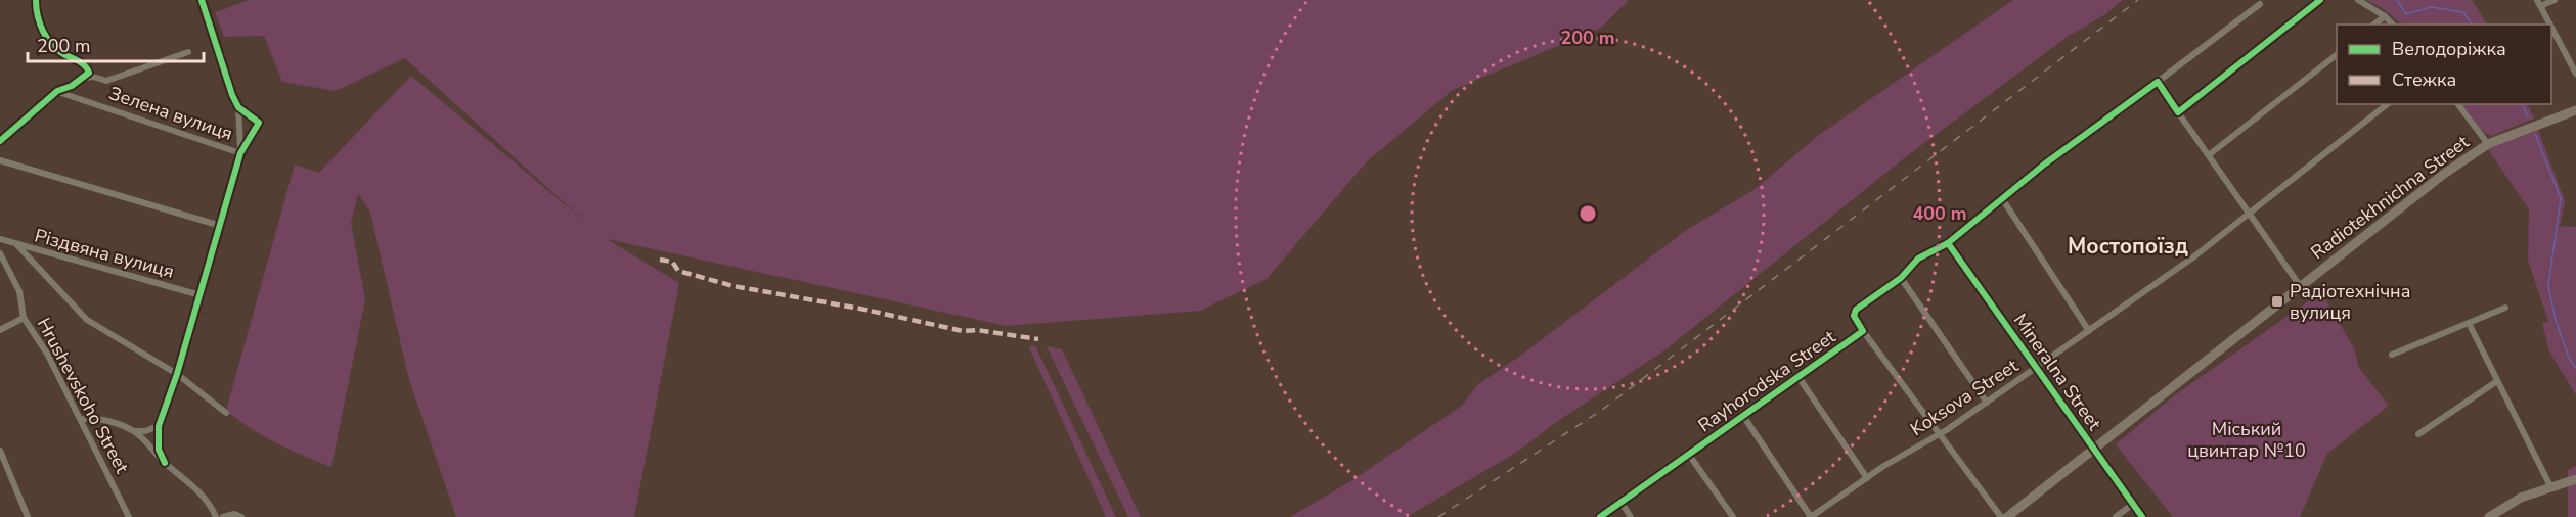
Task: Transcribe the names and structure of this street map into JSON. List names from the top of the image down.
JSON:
{
  "streets": {
    "main road": ["Radiotekhnichna Street"],
    "street": [
      "Зелена вулиця",
      "Різдвяна вулиця",
      "Mineralna Street",
      "Rayhorodska Street",
      "Hrushevskoho Street",
      "Koksova Street"
    ]
  },
  "crossings": [
    ["Radiotekhnichna Street", "Mineralna Street"],
    ["Mineralna Street", "Rayhorodska Street"],
    ["Mineralna Street", "Koksova Street"]
  ],
  "districts": ["Мостопоїзд"],
  "parks": ["Міський цвинтар №10"],
  "places": {
    "transit": ["Радіотехнічна вулиця"]
  },
  "legend": ["Велодоріжка", "Стежка"],
  "scale_bar": "200 m",
  "rings": ["200 m", "400 m"]
}
